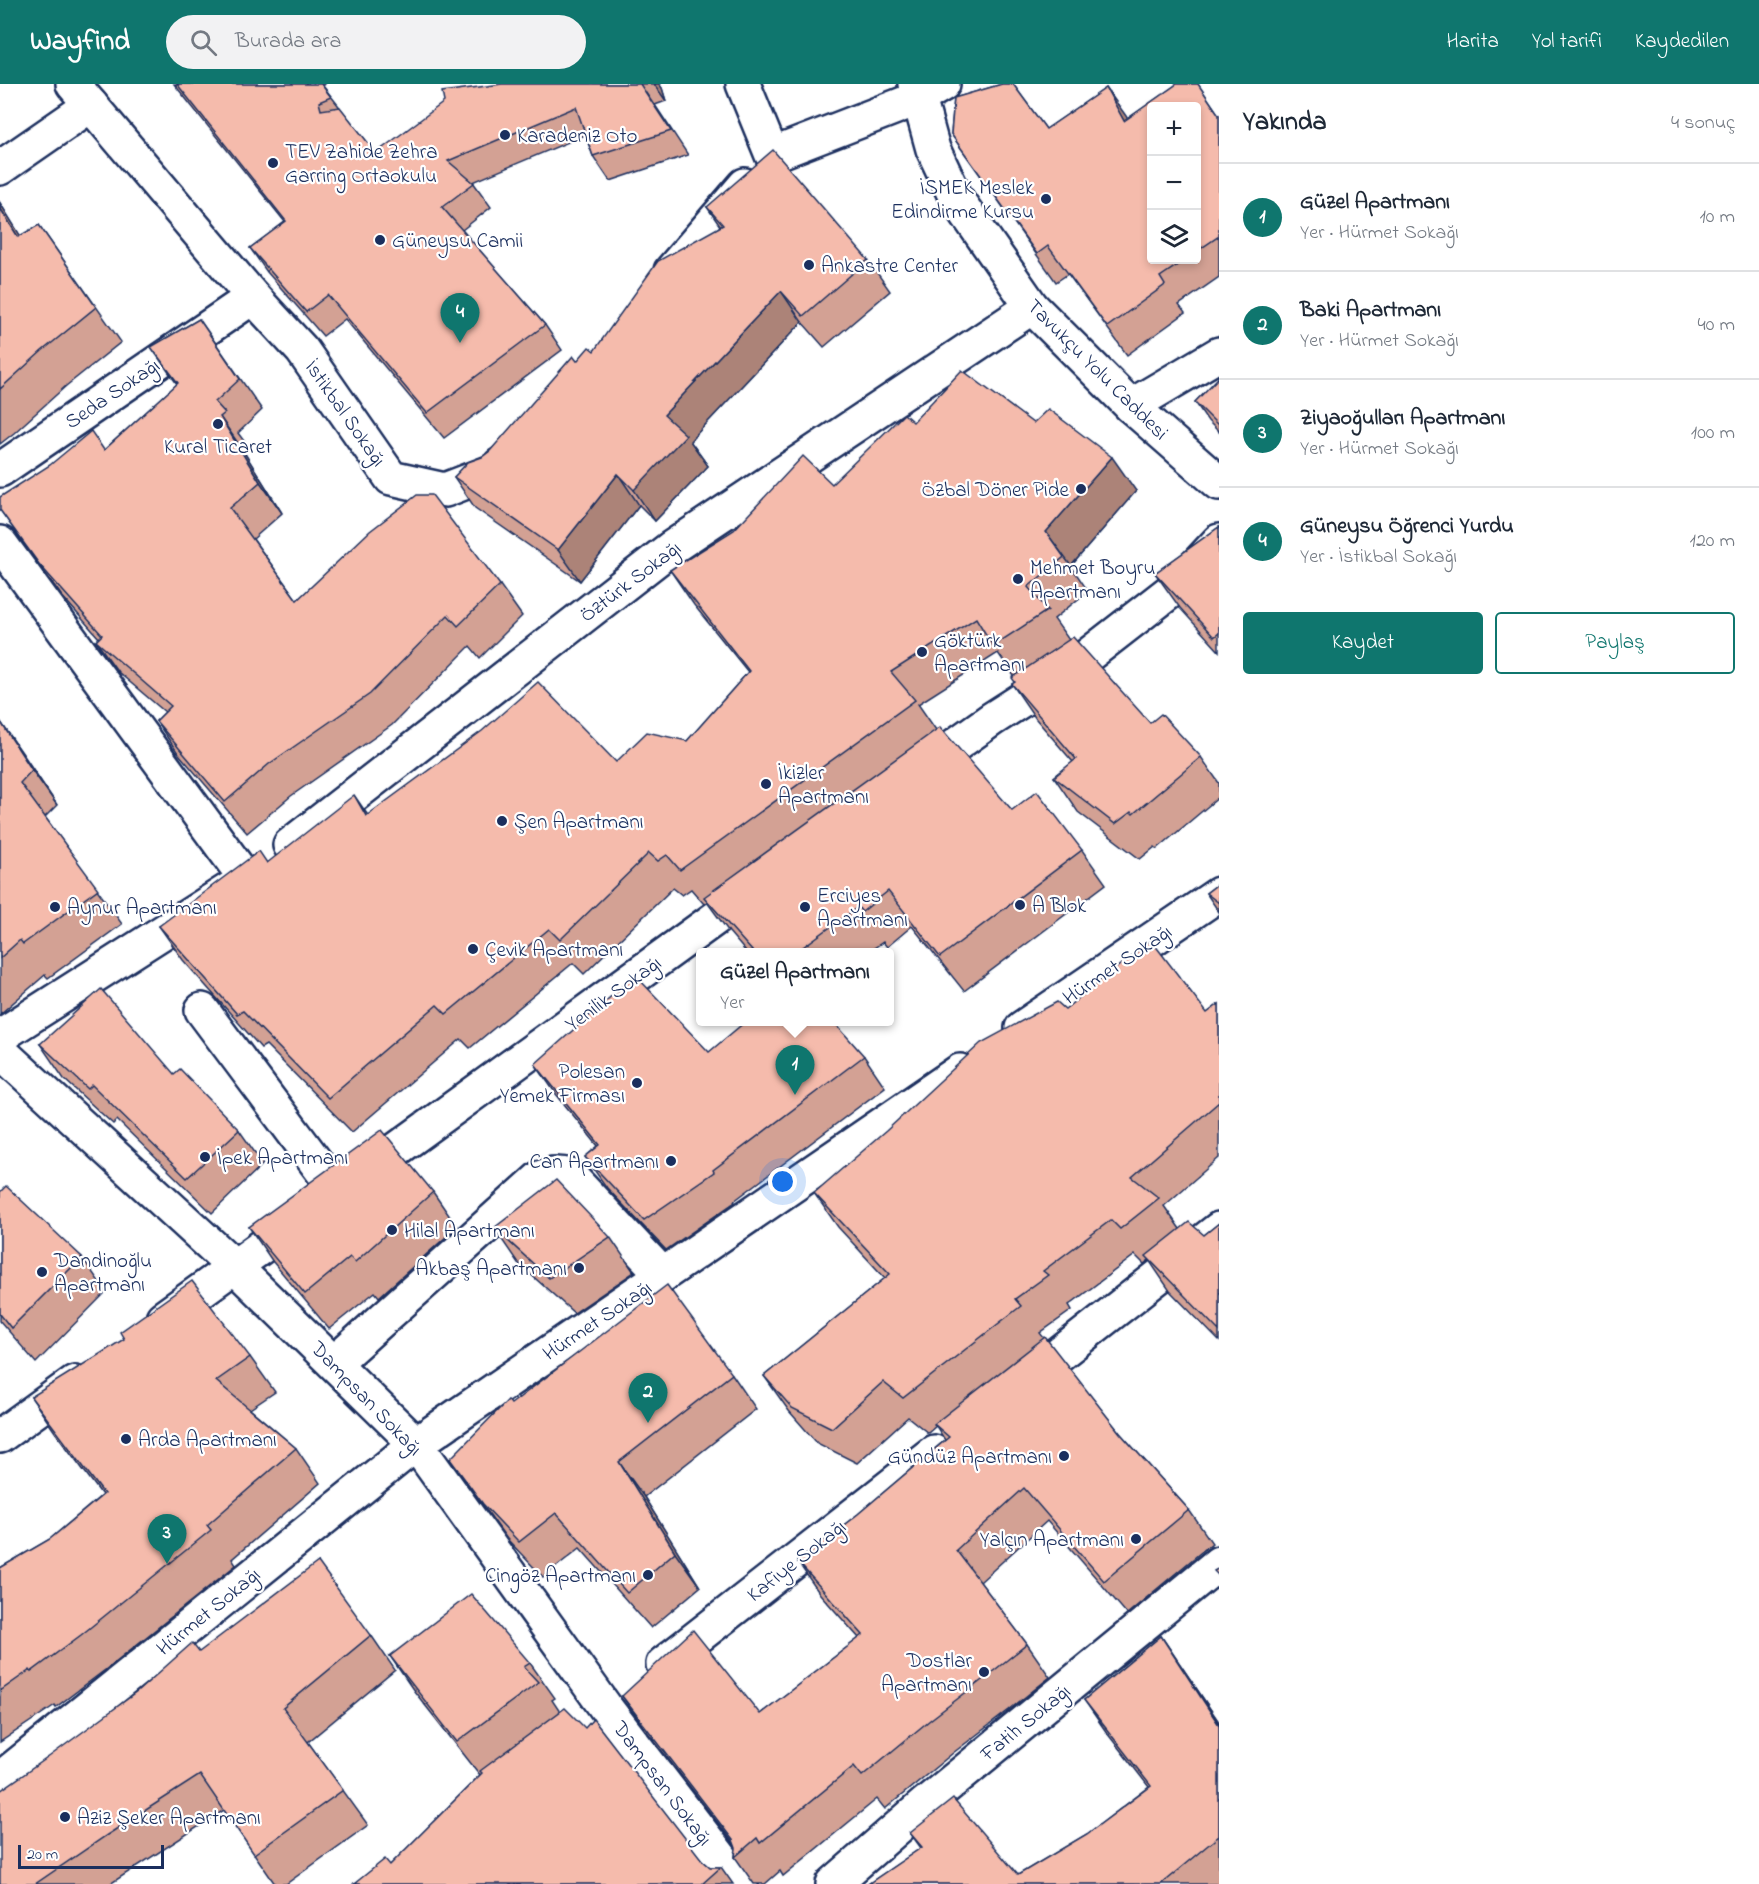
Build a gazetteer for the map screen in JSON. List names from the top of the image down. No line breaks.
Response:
{"streets":{"street":["Tavukçu Yolu Caddesi","Seda Sokağı","İstikbal Sokağı","Öztürk Sokağı","Hürmet Sokağı","Yenilik Sokağı","Dampsan Sokağı","Kafiye Sokağı","Fatih Sokağı"]},"crossings":[["Tavukçu Yolu Caddesi","Öztürk Sokağı"],["Seda Sokağı","İstikbal Sokağı"],["Hürmet Sokağı","Dampsan Sokağı"],["Yenilik Sokağı","Dampsan Sokağı"],["Dampsan Sokağı","Kafiye Sokağı"]],"places":["Karadeniz Oto","TEV Zahide Zehra Garring Ortaokulu","İSMEK Meslek Edindirme Kursu","Güneysu Camii","Ankastre Center","Kural Ticaret","Özbal Döner Pide","Mehmet Boyru Apartmanı","Göktürk Apartmanı","İkizler Apartmanı","Şen Apartmanı","A Blok","Aynur Apartmanı","Erciyes Apartmanı","Çevik Apartmanı","Polesan Yemek Firması","İpek Apartmanı","Can Apartmanı","Hilal Apartmanı","Akbaş Apartmanı","Dandinoğlu Apartmanı","Arda Apartmanı","Gündüz Apartmanı","Yalçın Apartmanı","Cingöz Apartmanı","Dostlar Apartmanı","Aziz Şeker Apartmanı"],"scale_bar":"20 m","page":{"header":"Wayfind","search":"Burada ara","nav":["Harita","Yol tarifi","Kaydedilen"],"heading":["Yakında","4 sonuç"],"map_buttons":["+","−"],"list":[{"mark":"1","name":"Güzel Apartmanı","note":"Yer · Hürmet Sokağı","value":"10 m"},{"mark":"2","name":"Baki Apartmanı","note":"Yer · Hürmet Sokağı","value":"40 m"},{"mark":"3","name":"Ziyaoğulları Apartmanı","note":"Yer · Hürmet Sokağı","value":"100 m"},{"mark":"4","name":"Güneysu Öğrenci Yurdu","note":"Yer · İstikbal Sokağı","value":"120 m"}],"pins":["4","1","2","3"],"buttons":["Kaydet","Paylaş"],"popup":["Güzel Apartmanı","Yer"],"scale":"20 m"}}
